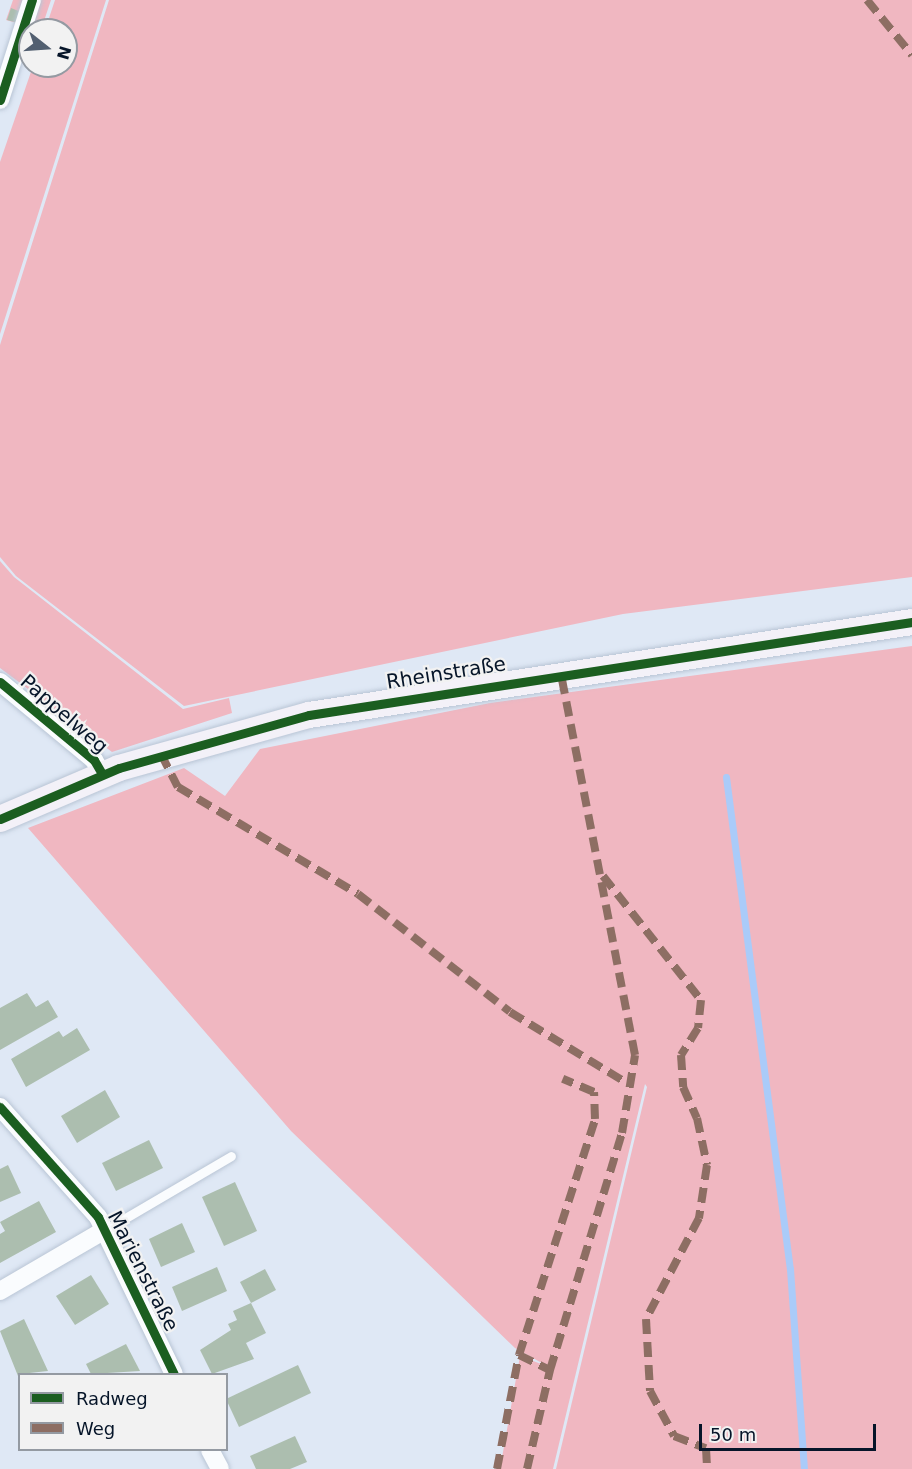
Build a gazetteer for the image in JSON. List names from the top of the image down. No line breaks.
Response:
{"streets":{"main road":["Rheinstraße"],"street":["Pappelweg","Marienstraße"]},"crossings":[["Rheinstraße","Pappelweg"]],"legend":["Radweg","Weg"],"scale_bar":"50 m","north":"right"}
